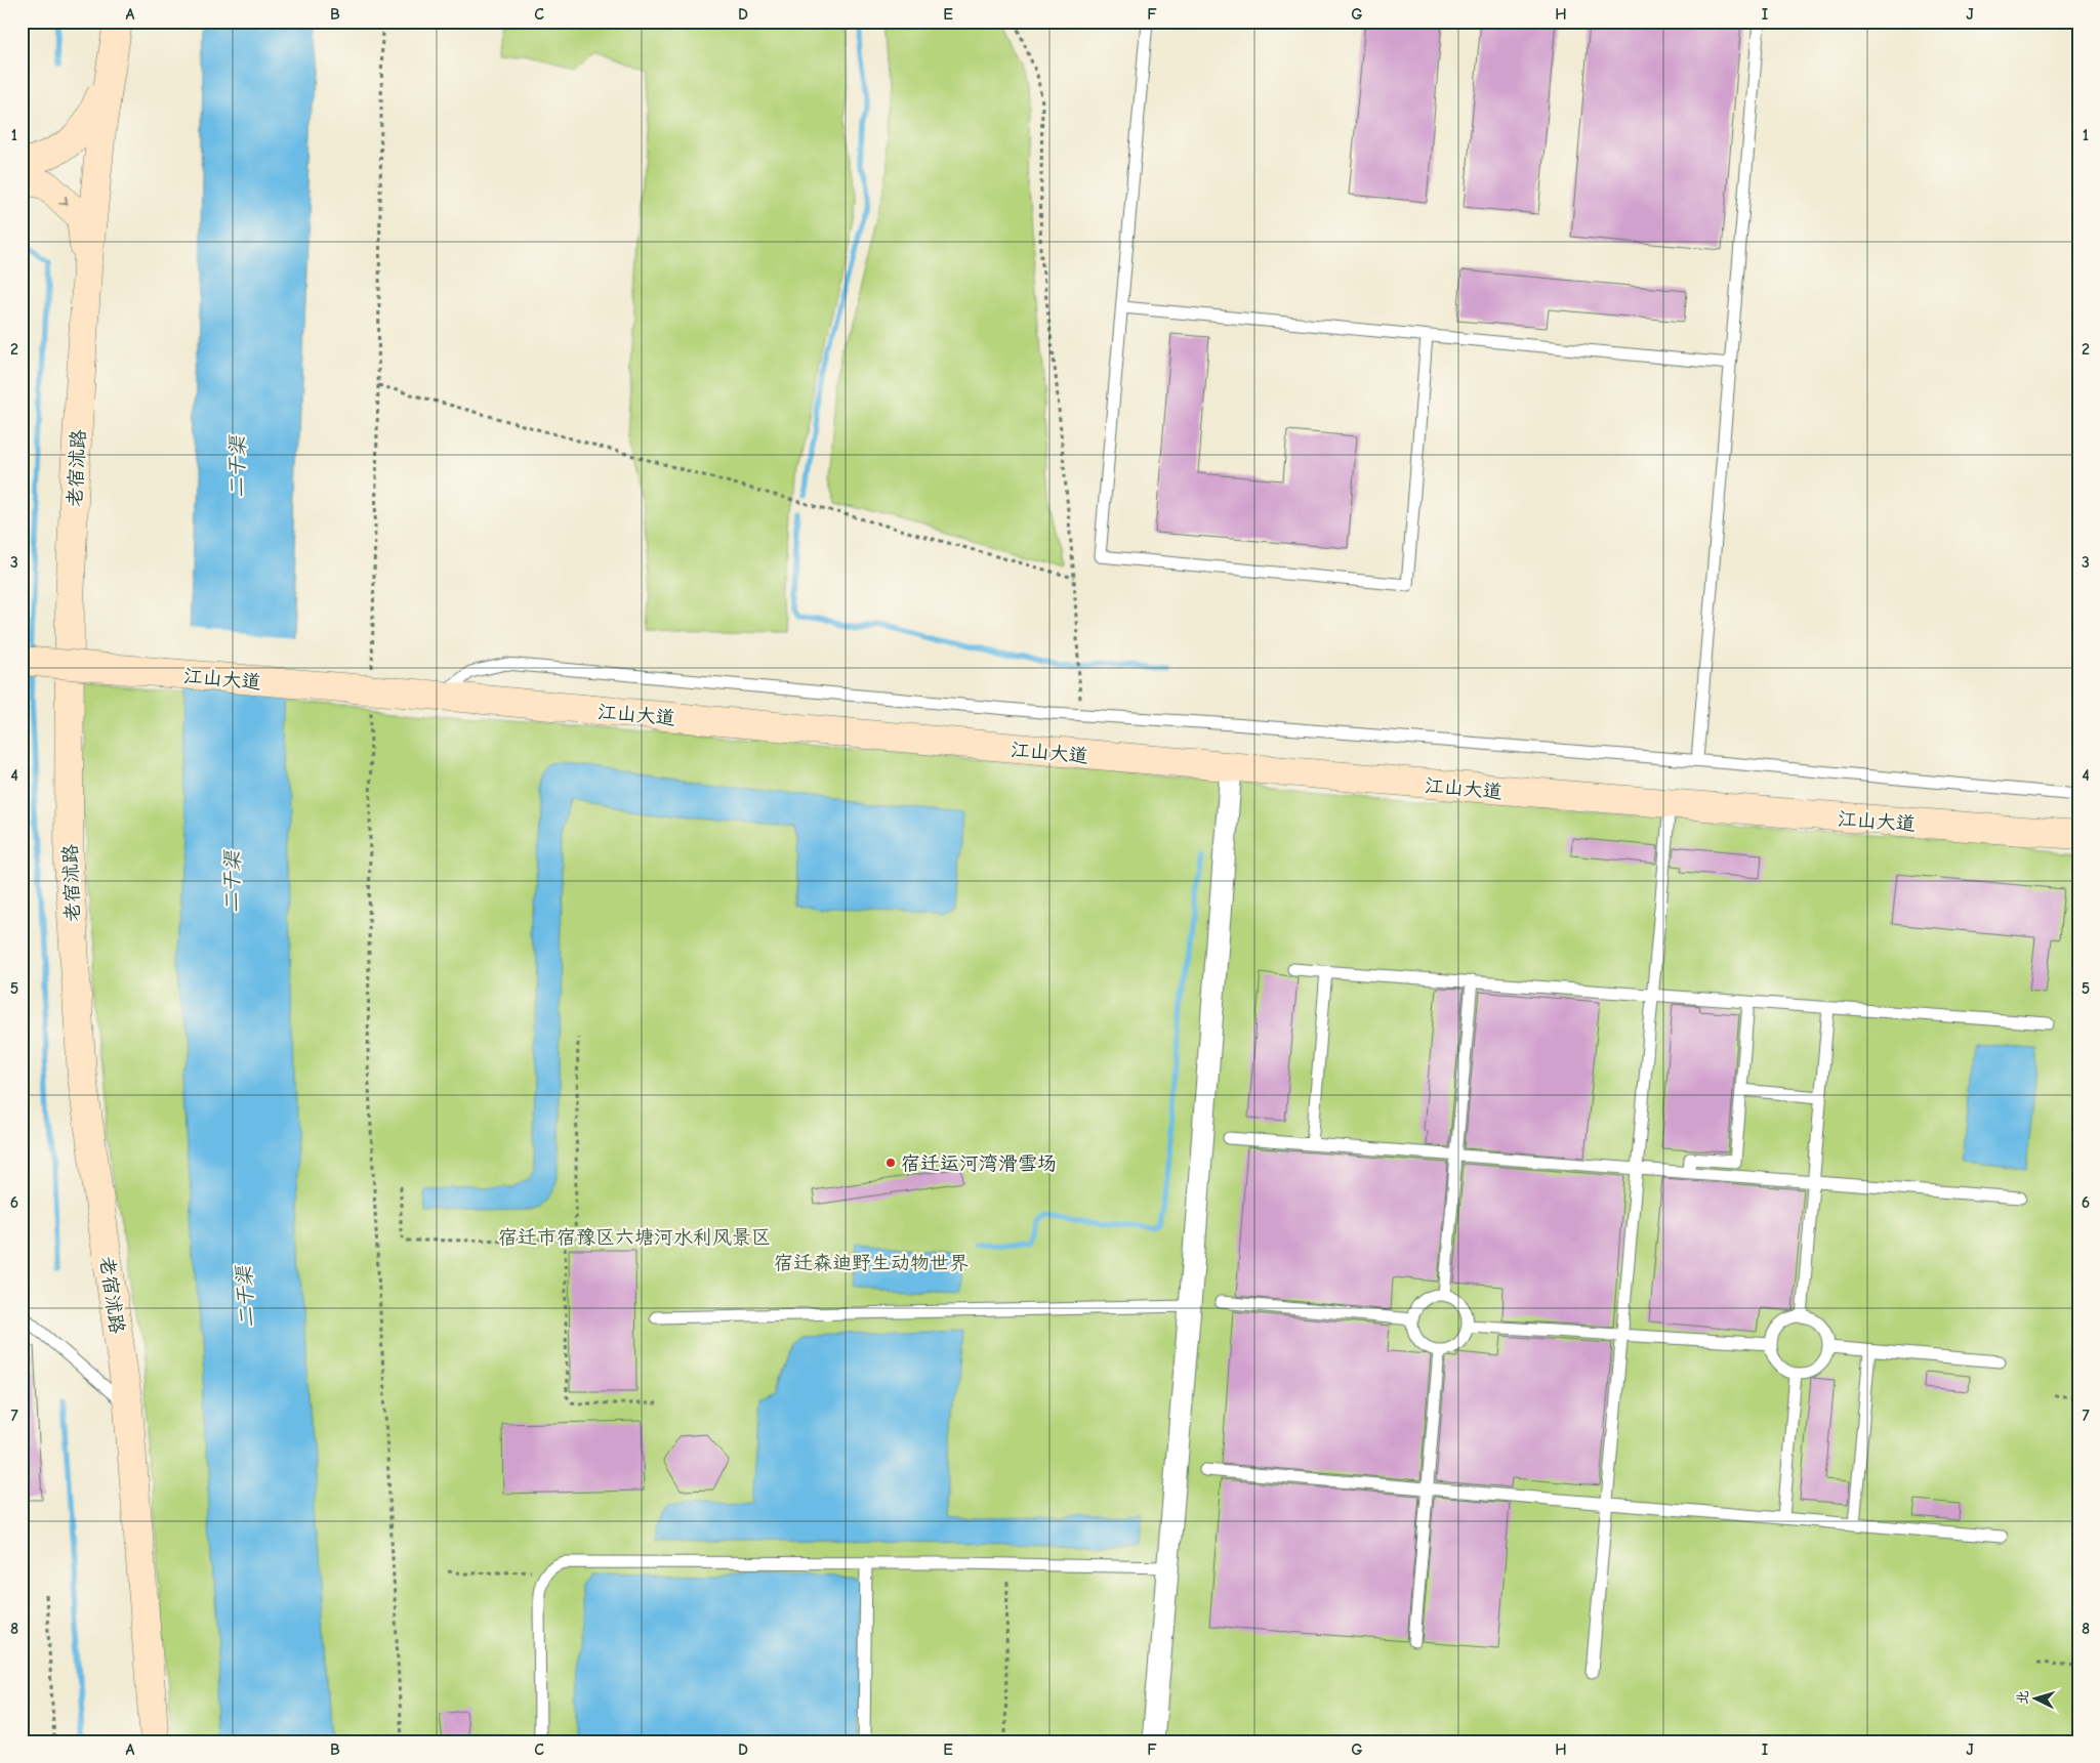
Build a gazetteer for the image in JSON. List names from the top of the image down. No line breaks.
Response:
{"streets":{"main road":["老宿沭路","江山大道"]},"water":["二干渠"],"parks":["宿迁市宿豫区六塘河水利风景区","宿迁森迪野生动物世界"],"places":["宿迁运河湾滑雪场"],"north":"left","grid":{"columns":["A","B","C","D","E","F","G","H","I","J"],"rows":["1","2","3","4","5","6","7","8"]}}
